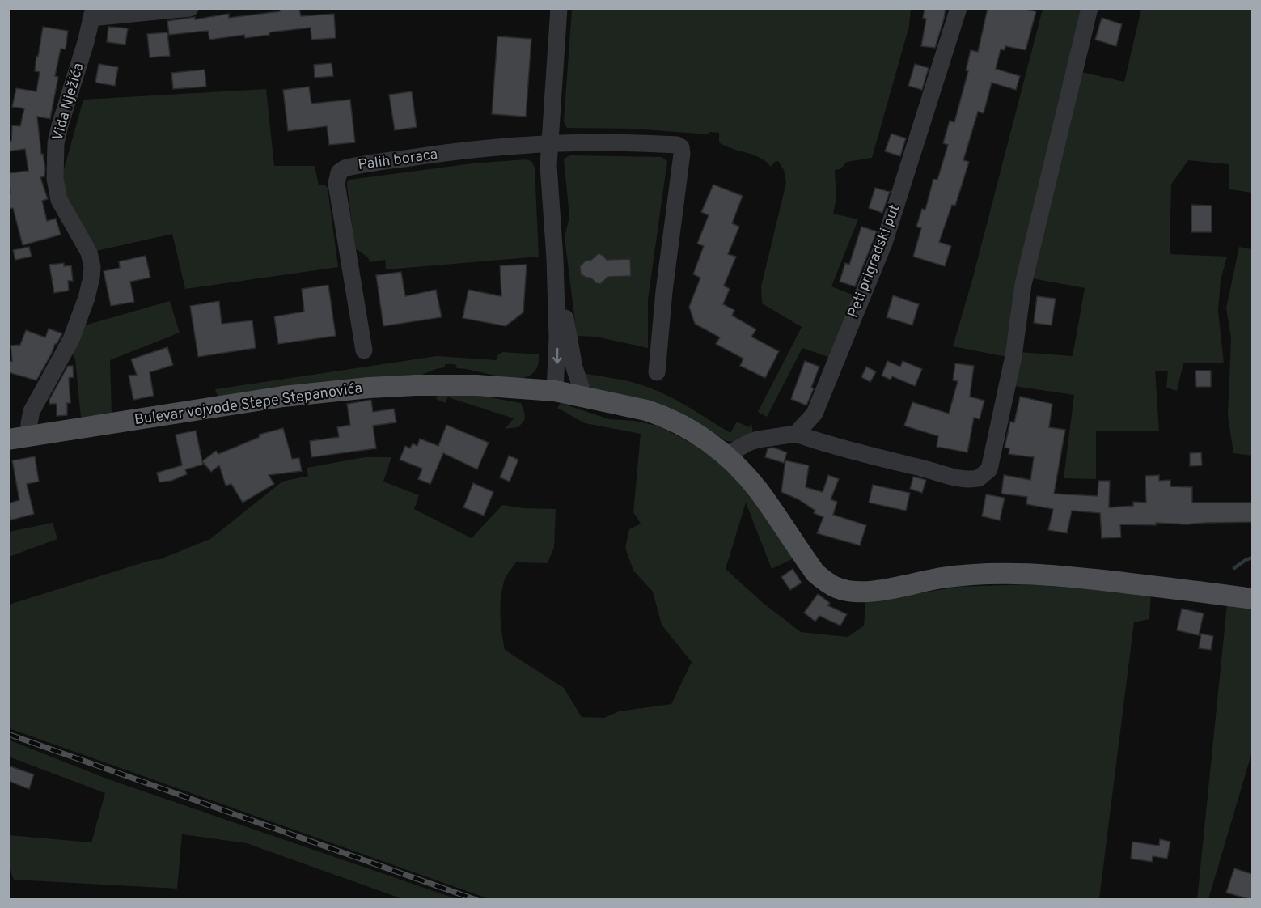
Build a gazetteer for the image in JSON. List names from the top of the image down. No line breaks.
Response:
{"streets":{"main road":["Bulevar vojvode Stepe Stepanovića"],"street":["Vida Nježića","Palih boraca","Peti prigradski put"]},"crossings":[["Vida Nježića","Bulevar vojvode Stepe Stepanovića"]]}
